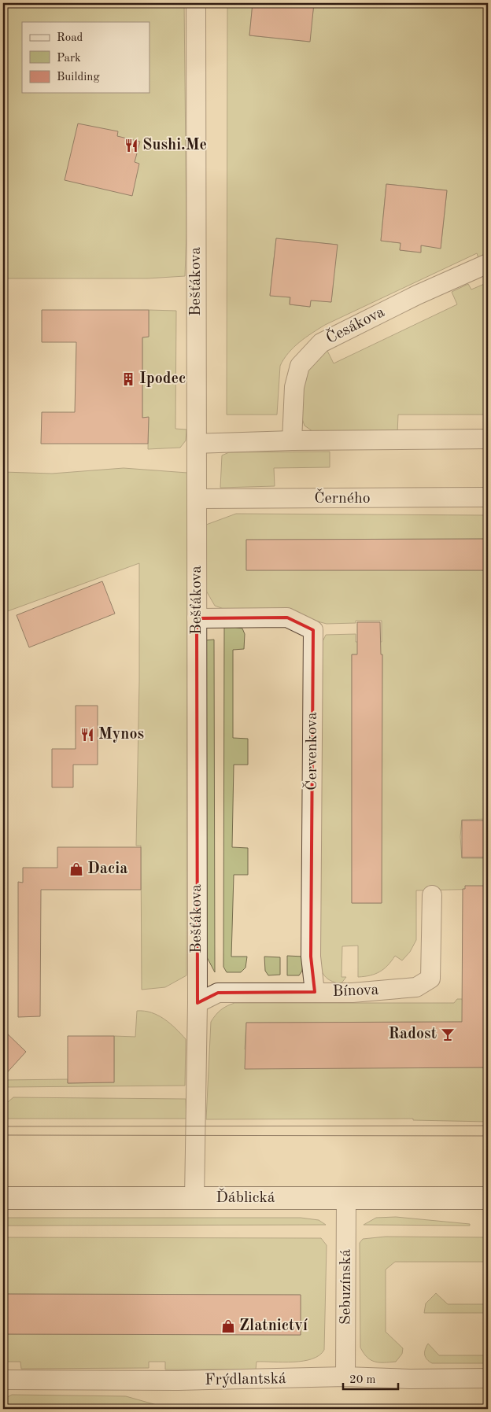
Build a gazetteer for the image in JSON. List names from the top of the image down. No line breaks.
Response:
{"streets":{"main road":["Ďáblická"],"street":["Bešťákova","Česákova","Černého","Červenkova","Bínova","Sebuzínská","Frýdlantská"]},"crossings":[["Bešťákova","Černého"],["Bešťákova","Červenkova"],["Bešťákova","Bínova"],["Bešťákova","Ďáblická"],["Červenkova","Bínova"],["Ďáblická","Sebuzínská"],["Sebuzínská","Frýdlantská"]],"places":{"restaurant":["Sushi.Me","Mynos"],"building":["Ipodec"],"shop":["Dacia","Zlatnictví"],"bar":["Radost"]},"legend":["Road","Park","Building"],"scale_bar":"20 m"}
